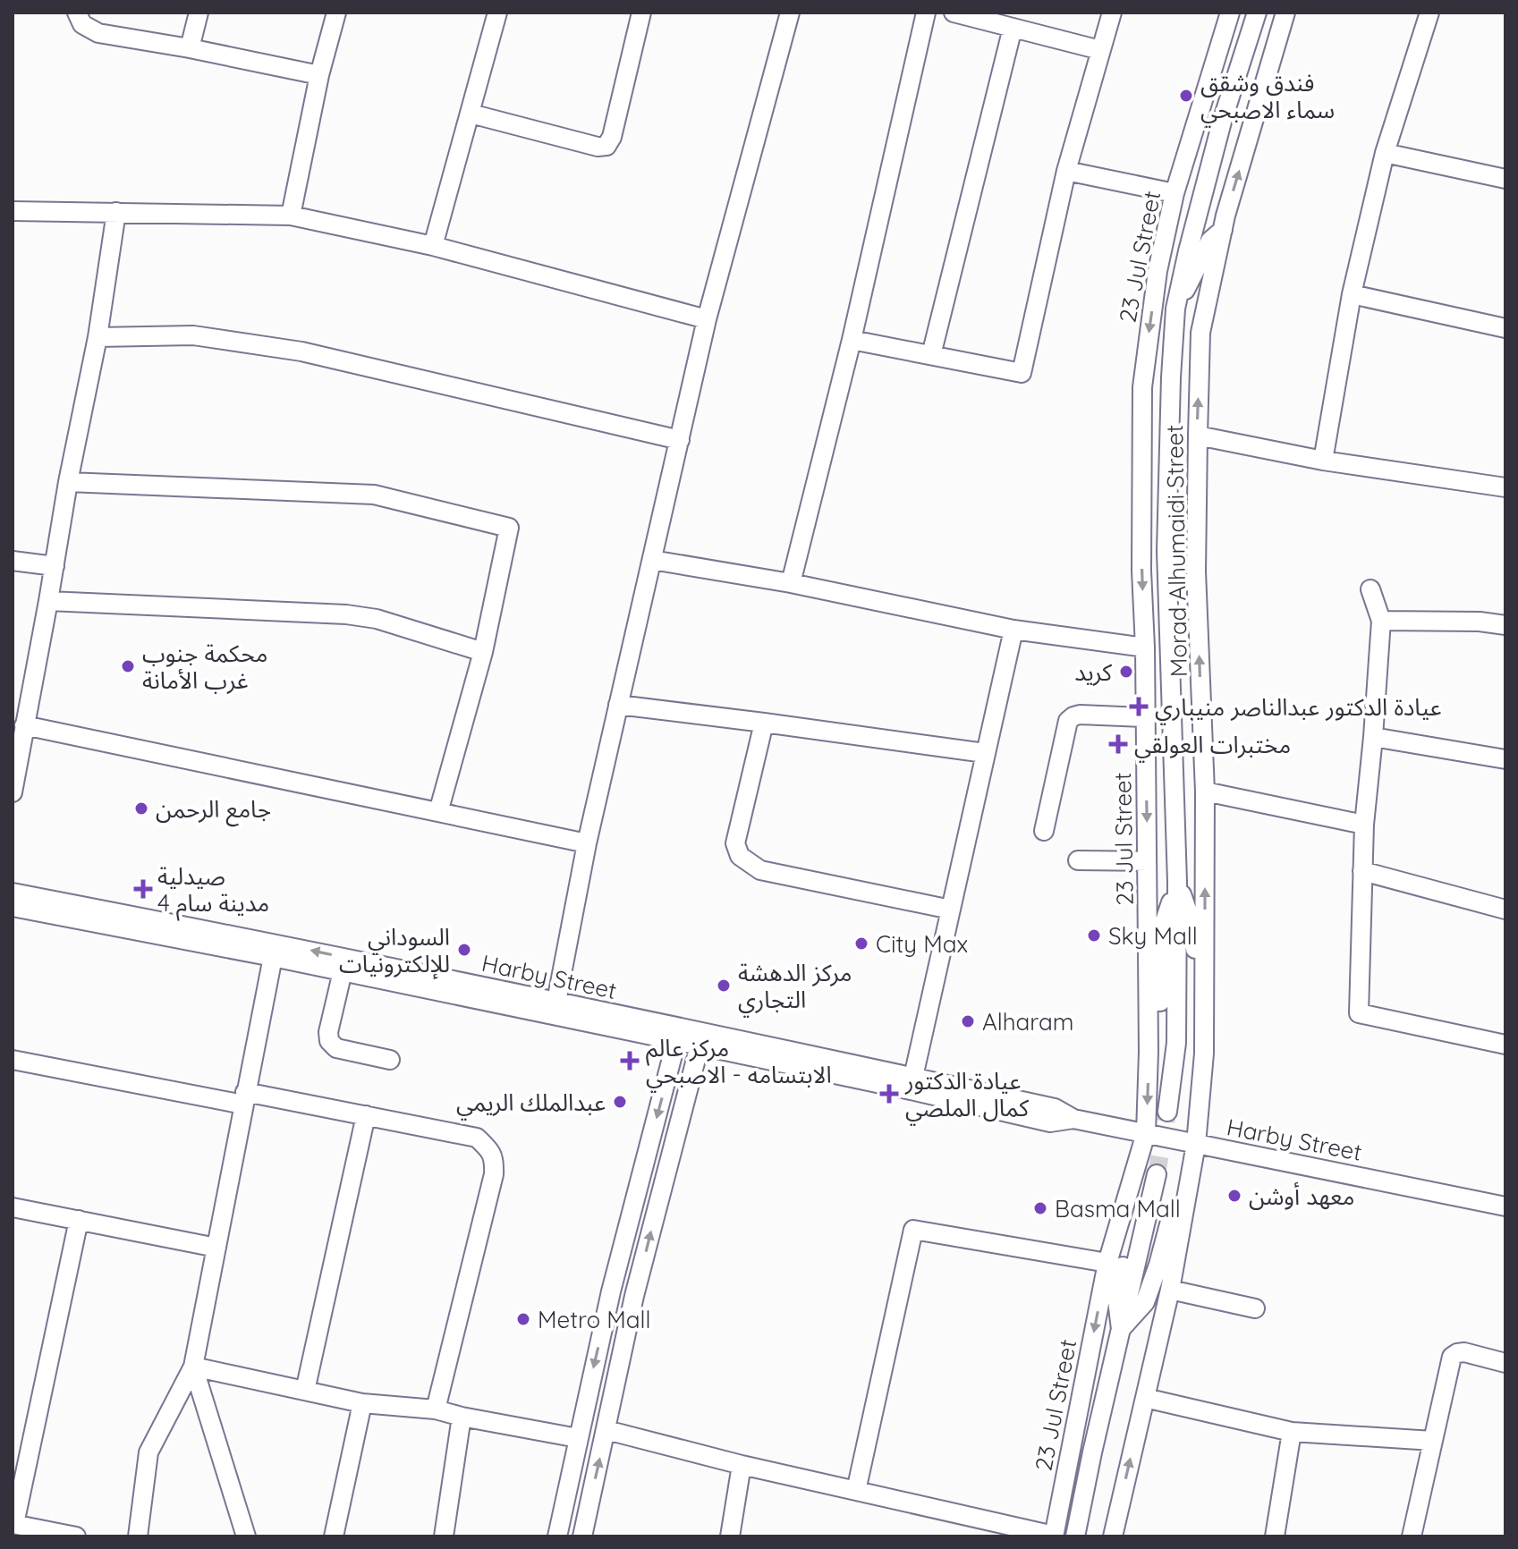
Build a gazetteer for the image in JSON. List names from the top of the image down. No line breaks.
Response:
{"streets":{"street":["23 Jul Street","Morad Alhumaidi Street","Harby Street"]},"crossings":[["23 Jul Street","Harby Street"],["Morad Alhumaidi Street","Harby Street"]],"places":{"other":["فندق وشقق سماء الاصبحي","محكمة جنوب غرب الأمانة","كريد","جامع الرحمن","Sky Mall","City Max","السوداني للإلكترونيات","مركز الدهشة التجاري","Alharam","عبدالملك الريمي","معهد أوشن","Basma Mall","Metro Mall"],"health":["عيادة الدكتور عبدالناصر منيباري","مختبرات العولقي","صيدلية مدينة سام 4","مركز عالم الابتسامه - الاصبحي","عيادة الدكتور كمال الملصي"]}}
